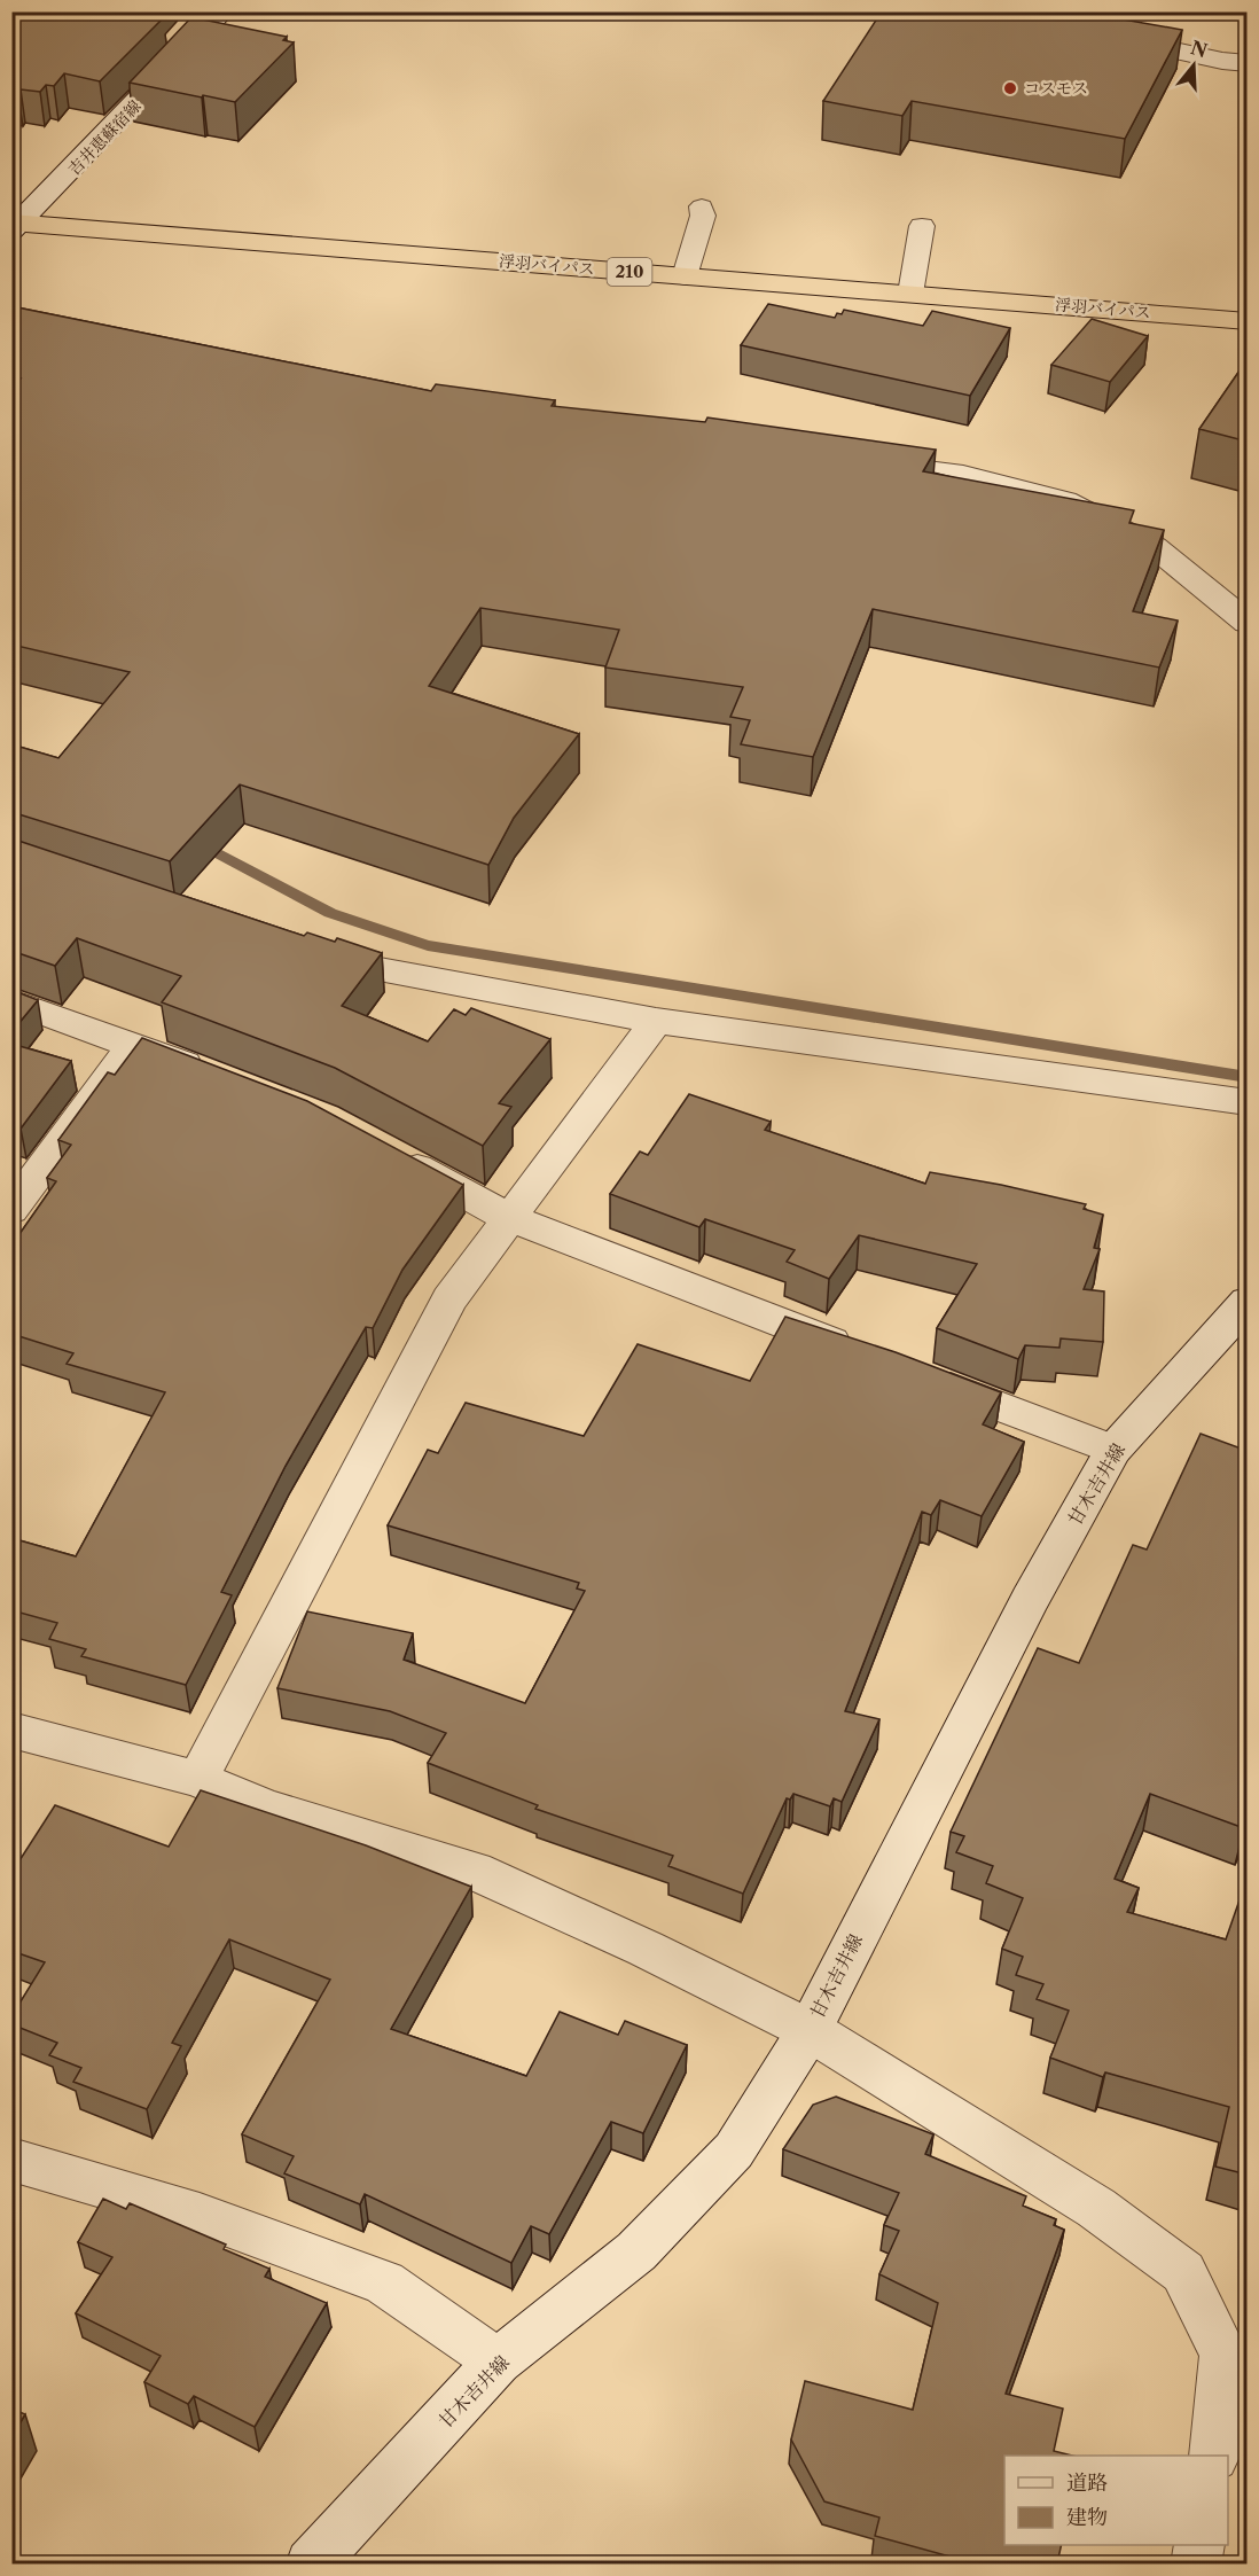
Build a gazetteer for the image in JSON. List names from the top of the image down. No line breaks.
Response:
{"streets":{"highway":["浮羽バイパス","210"],"street":["吉井恵蘇宿線","甘木吉井線"]},"crossings":[["吉井恵蘇宿線","浮羽バイパス"]],"places":["コスモス"],"legend":["道路","建物"],"north":"top"}
